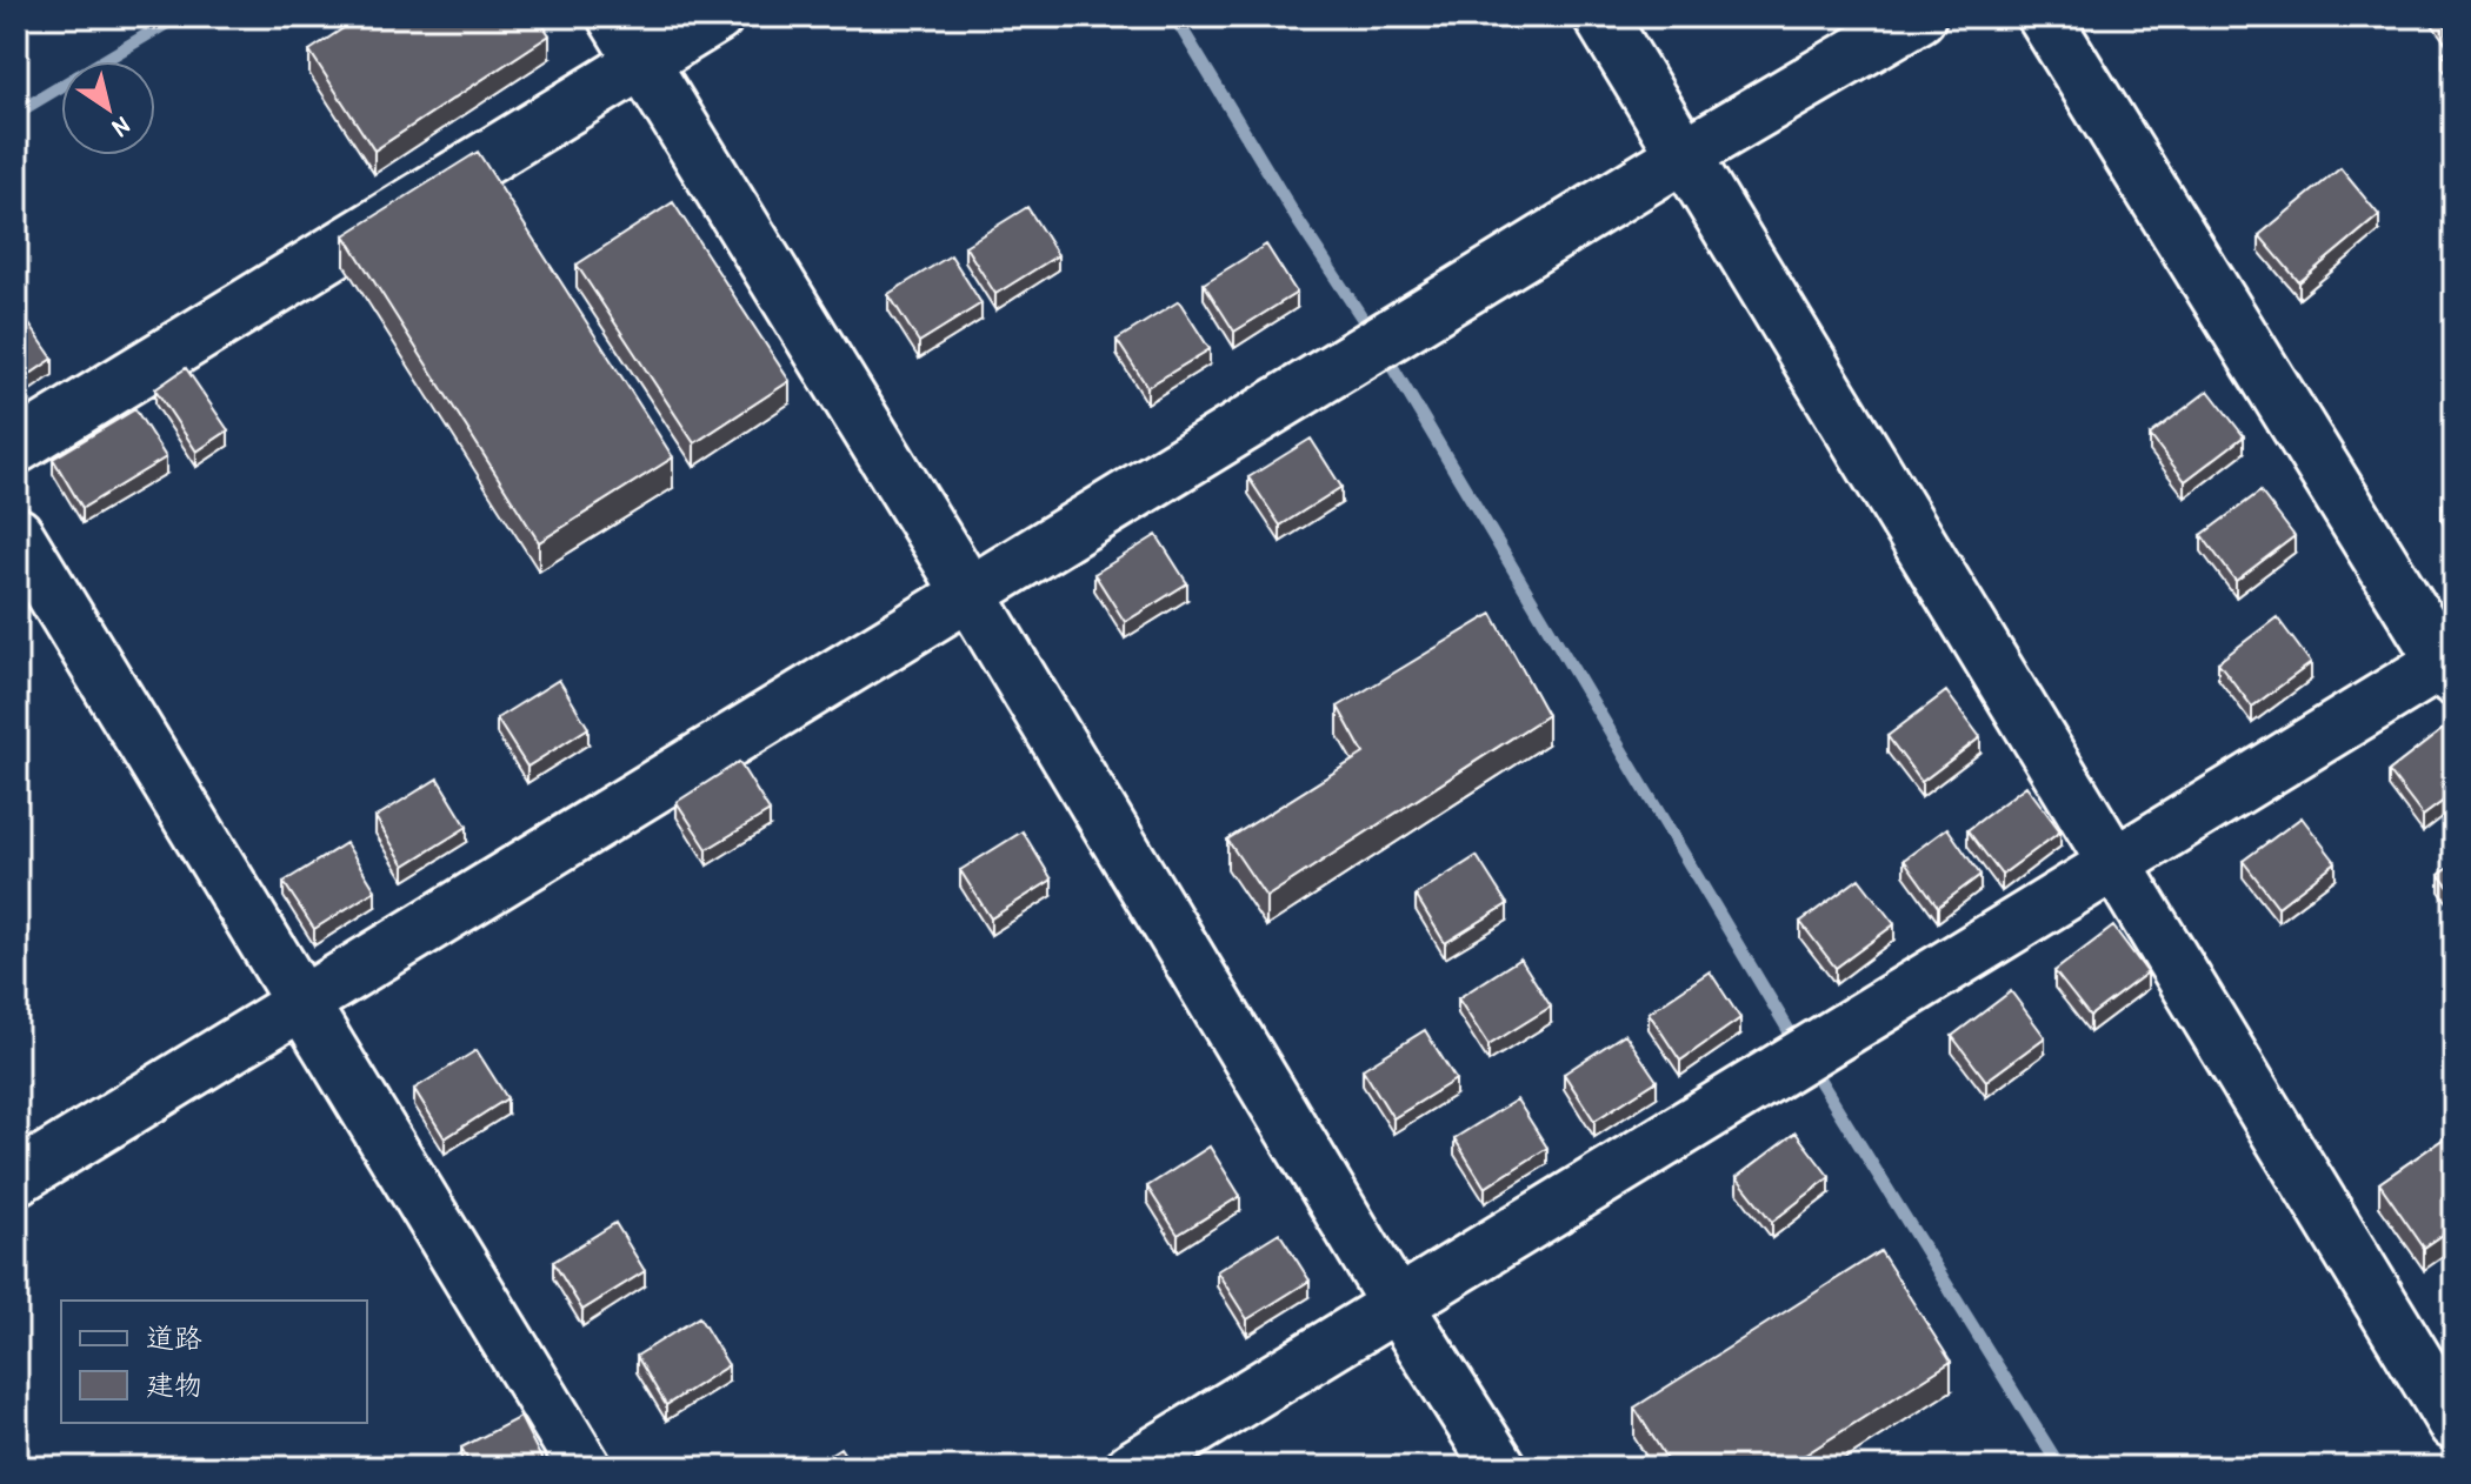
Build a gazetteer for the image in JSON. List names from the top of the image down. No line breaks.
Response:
{"legend":["道路","建物"],"north":"bottom right"}
